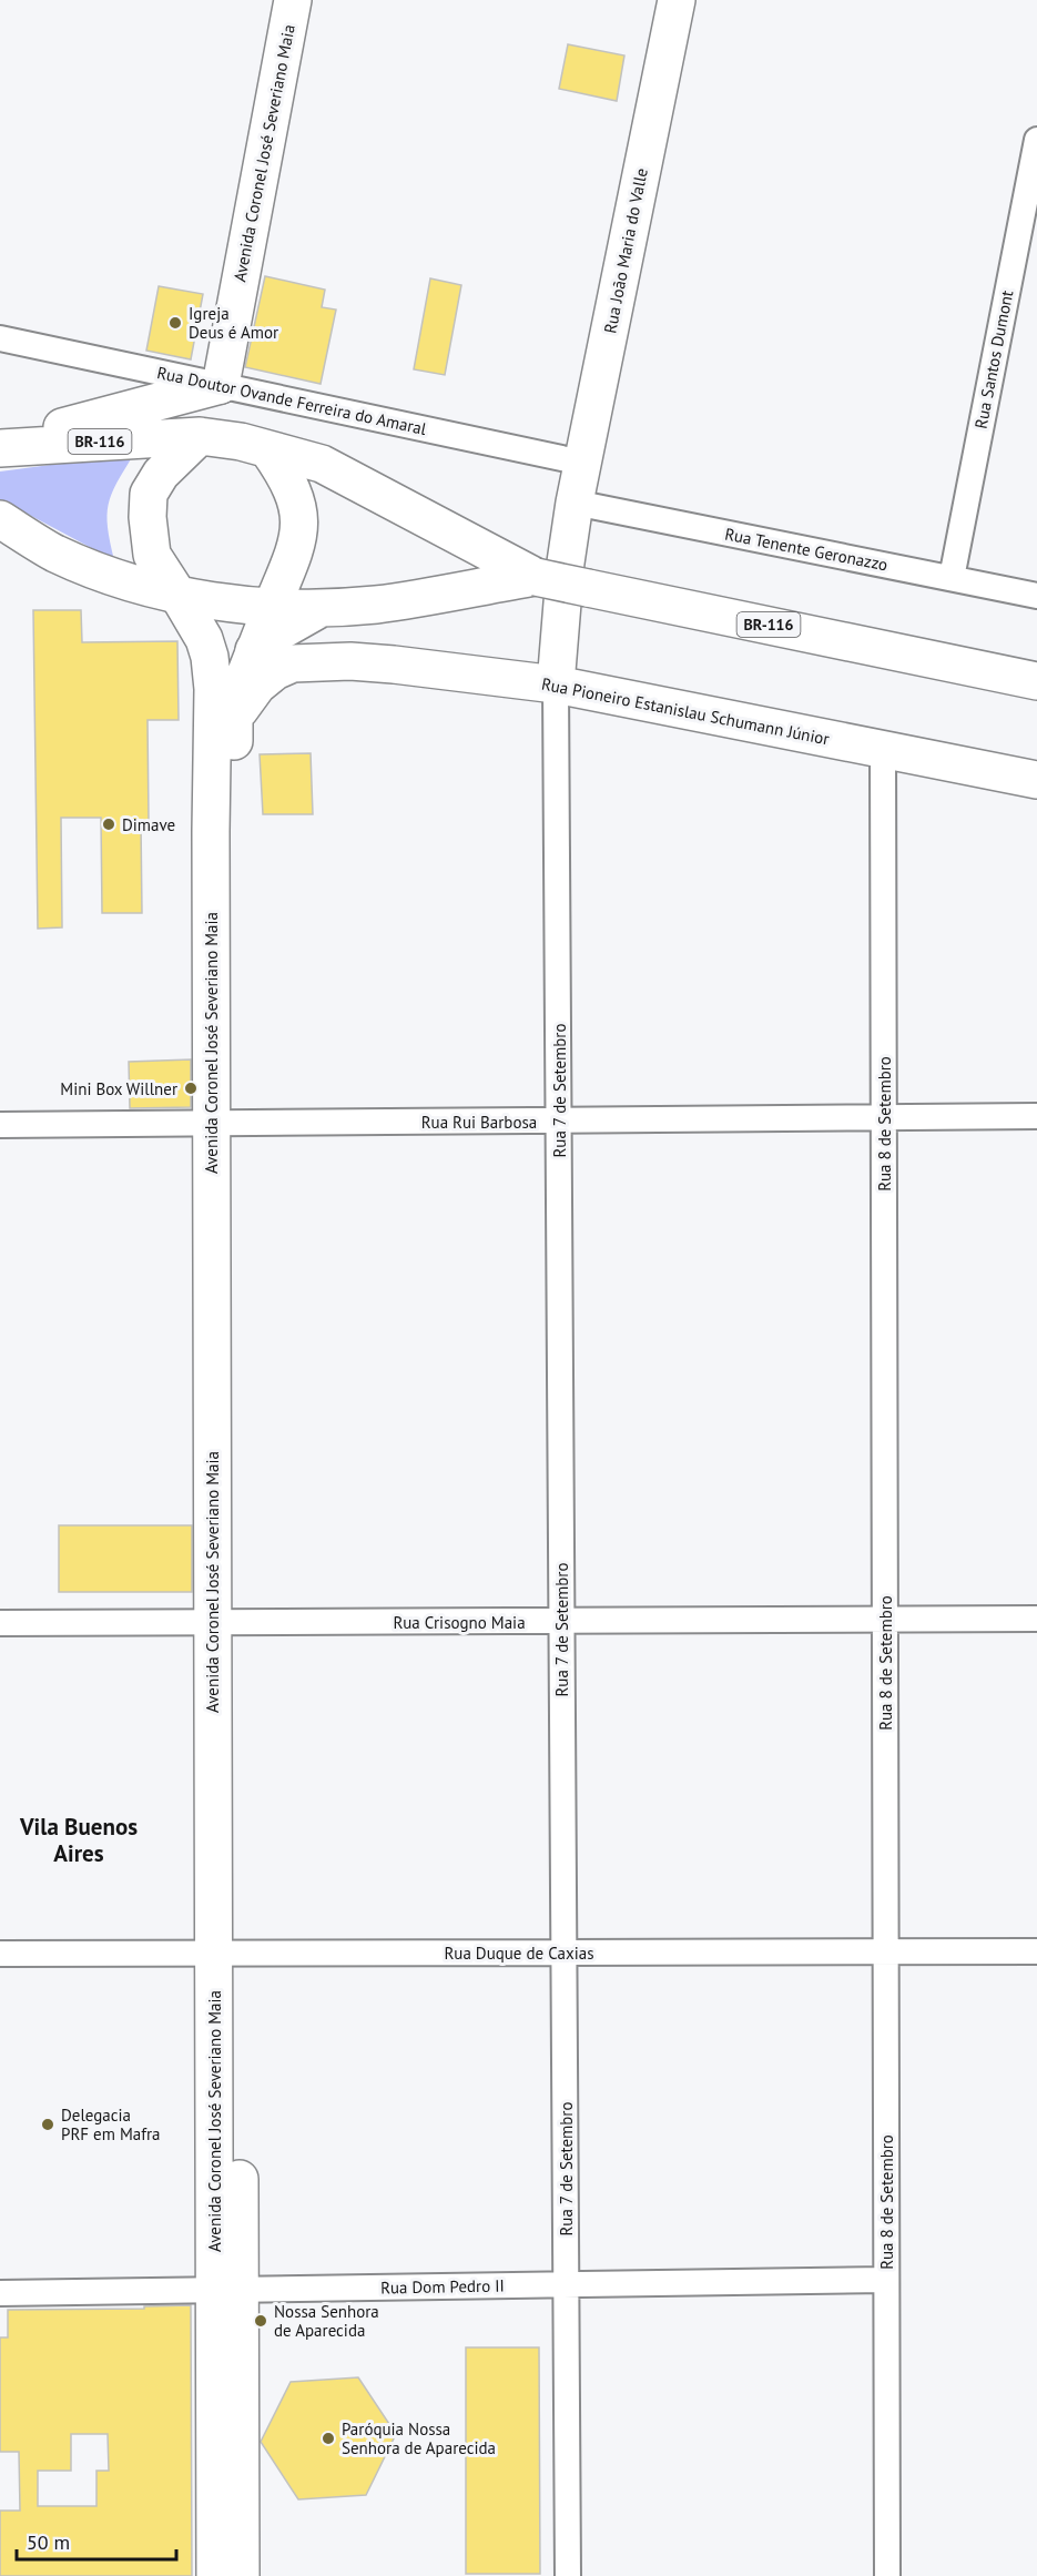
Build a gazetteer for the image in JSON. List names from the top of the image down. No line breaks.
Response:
{"streets":{"main road":["Avenida Coronel José Severiano Maia","Rua João Maria do Valle","BR-116","Rua Pioneiro Estanislau Schumann Júnior"],"street":["Rua Santos Dumont","Rua Doutor Ovande Ferreira do Amaral","Rua Tenente Geronazzo","Rua 7 de Setembro","Rua Rui Barbosa","Rua 8 de Setembro","Rua Crisogno Maia","Rua Duque de Caxias","Rua Dom Pedro II"]},"crossings":[["Avenida Coronel José Severiano Maia","Rua Doutor Ovande Ferreira do Amaral"],["Avenida Coronel José Severiano Maia","BR-116"],["Avenida Coronel José Severiano Maia","Rua Pioneiro Estanislau Schumann Júnior"],["Avenida Coronel José Severiano Maia","Rua Rui Barbosa"],["Avenida Coronel José Severiano Maia","Rua Crisogno Maia"],["Avenida Coronel José Severiano Maia","Rua Duque de Caxias"],["Avenida Coronel José Severiano Maia","Rua Dom Pedro II"],["Rua João Maria do Valle","Rua Doutor Ovande Ferreira do Amaral"],["Rua João Maria do Valle","Rua Tenente Geronazzo"],["Rua João Maria do Valle","Rua Pioneiro Estanislau Schumann Júnior"],["Rua João Maria do Valle","Rua 7 de Setembro"],["Rua Santos Dumont","Rua Tenente Geronazzo"],["Rua Pioneiro Estanislau Schumann Júnior","Rua 7 de Setembro"],["Rua Pioneiro Estanislau Schumann Júnior","Rua 8 de Setembro"],["Rua 7 de Setembro","Rua Rui Barbosa"],["Rua 7 de Setembro","Rua Crisogno Maia"],["Rua 7 de Setembro","Rua Duque de Caxias"],["Rua 7 de Setembro","Rua Dom Pedro II"],["Rua Rui Barbosa","Rua 8 de Setembro"],["Rua 8 de Setembro","Rua Crisogno Maia"],["Rua 8 de Setembro","Rua Duque de Caxias"],["Rua 8 de Setembro","Rua Dom Pedro II"]],"districts":["Vila Buenos Aires"],"places":["Igreja Deus é Amor","Dimave","Mini Box Willner","Delegacia PRF em Mafra","Nossa Senhora de Aparecida","Paróquia Nossa Senhora de Aparecida"],"scale_bar":"50 m"}
